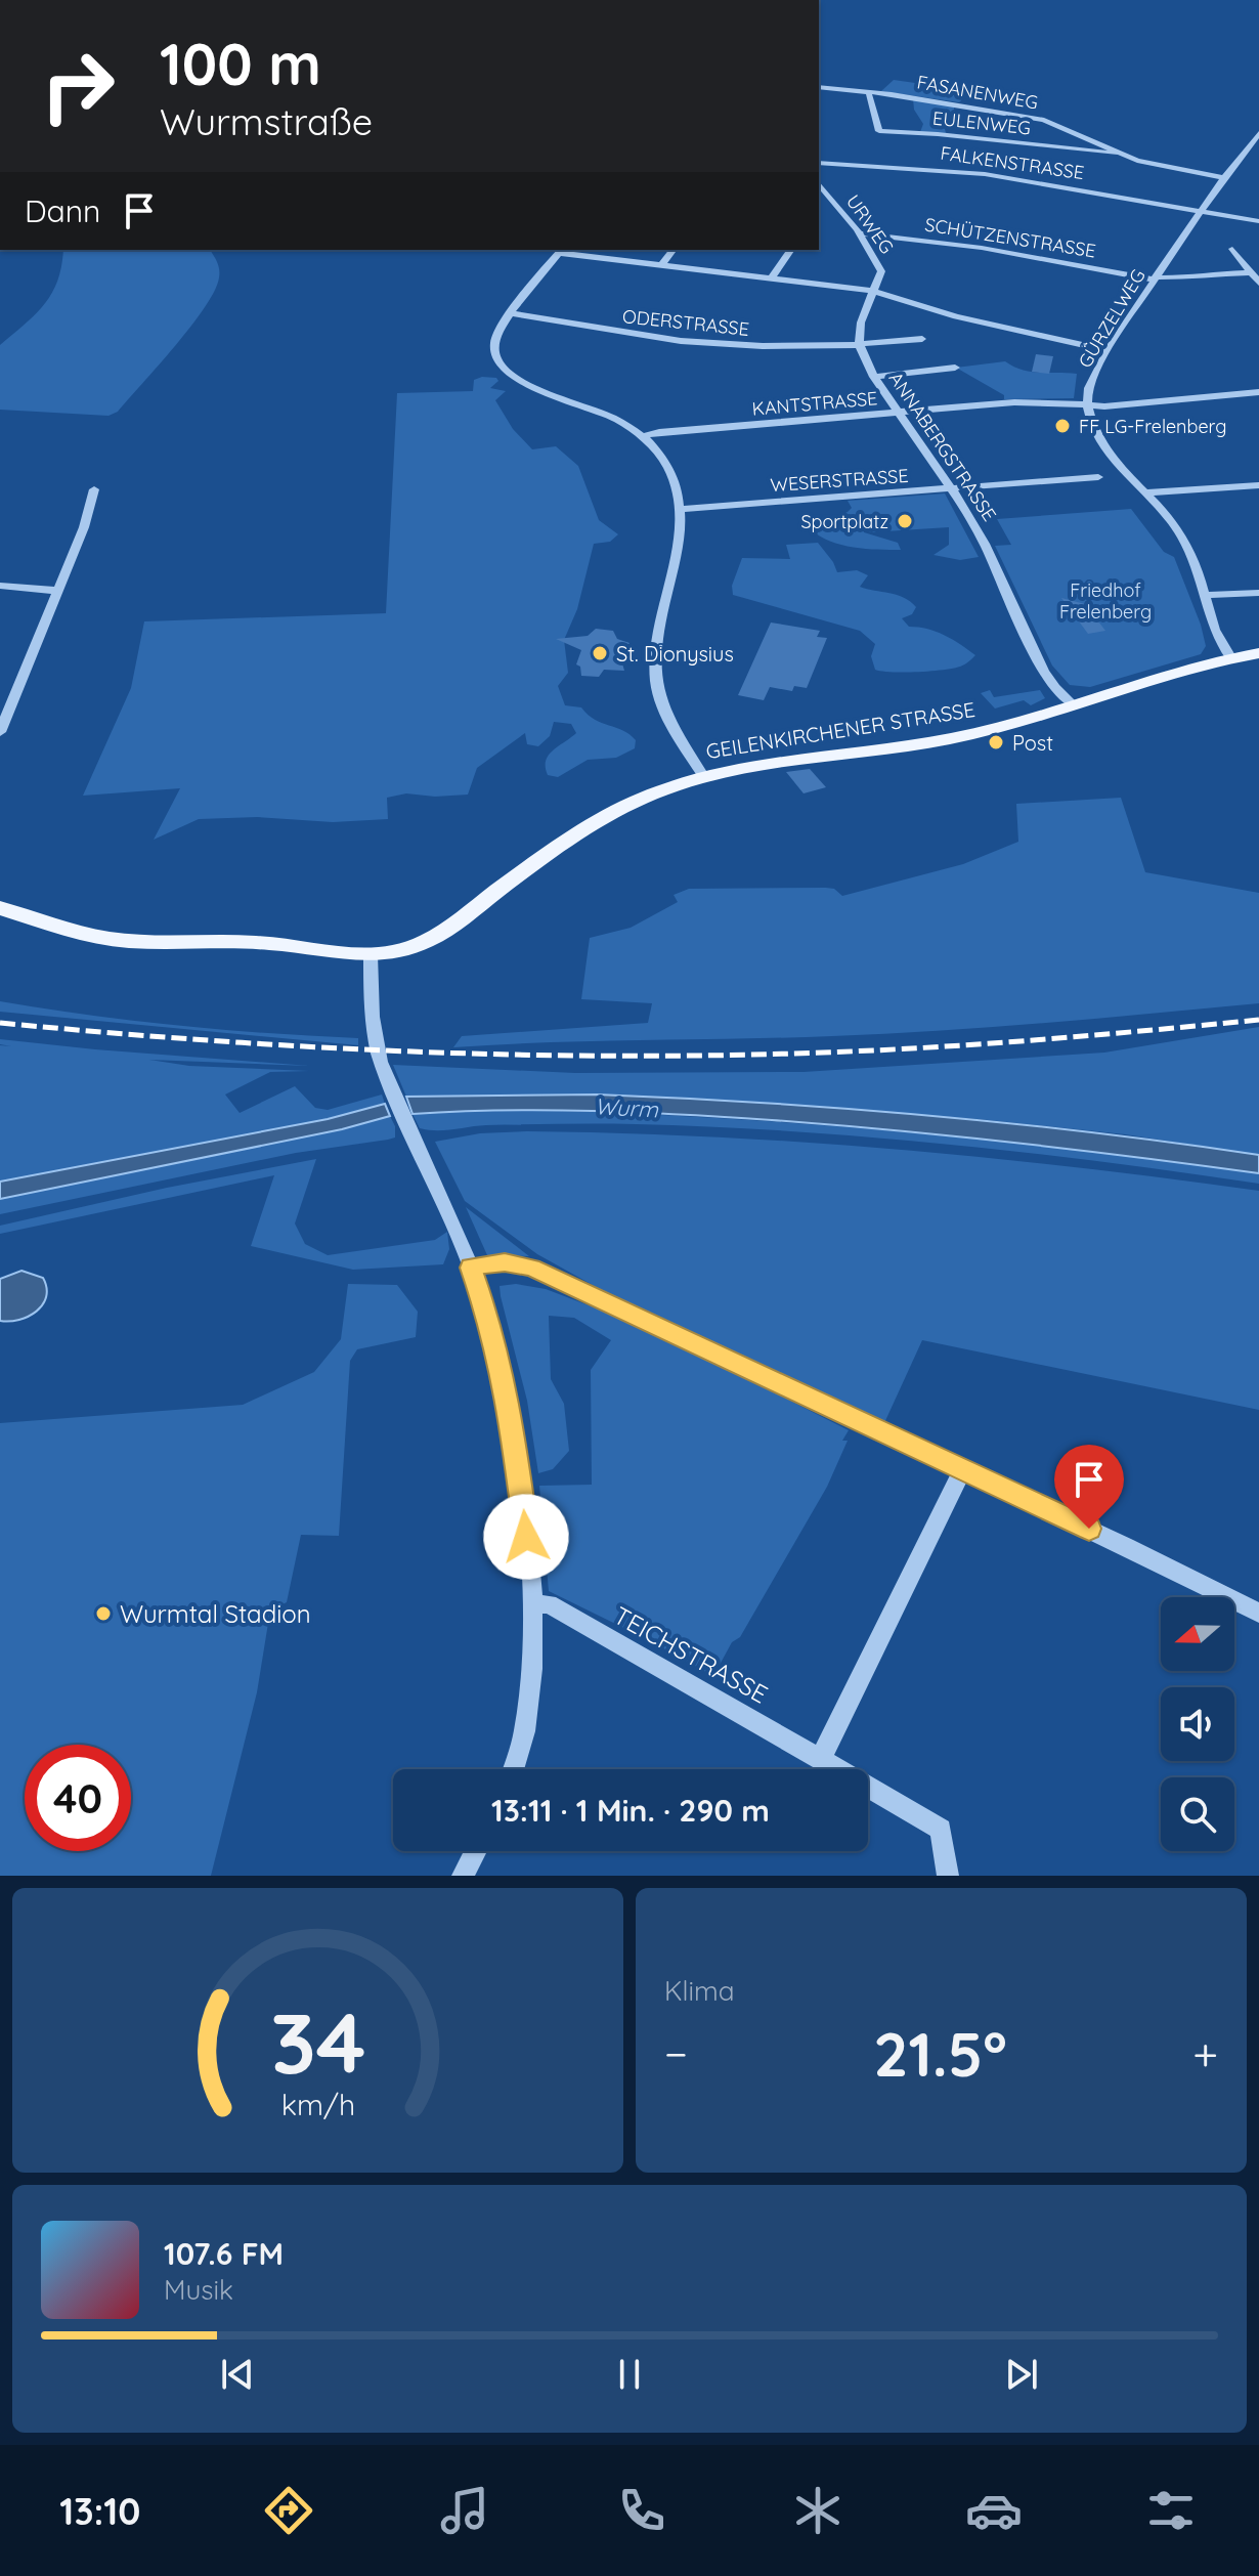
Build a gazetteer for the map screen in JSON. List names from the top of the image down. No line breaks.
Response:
{"streets":{"main road":["GEILENKIRCHENER STRASSE"],"street":["FASANENWEG","EULENWEG","FALKENSTRASSE","URWEG","SCHÜTZENSTRASSE","GÜRZELWEG","ODERSTRASSE","KANTSTRASSE","ANNABERGSTRASSE","WESERSTRASSE","TEICHSTRASSE"]},"crossings":[["FASANENWEG","EULENWEG"],["FASANENWEG","GÜRZELWEG"],["FALKENSTRASSE","GÜRZELWEG"],["URWEG","SCHÜTZENSTRASSE"],["SCHÜTZENSTRASSE","GÜRZELWEG"],["GÜRZELWEG","KANTSTRASSE"],["ODERSTRASSE","ANNABERGSTRASSE"],["KANTSTRASSE","ANNABERGSTRASSE"],["ANNABERGSTRASSE","WESERSTRASSE"],["ANNABERGSTRASSE","GEILENKIRCHENER STRASSE"]],"water":["Wurm"],"parks":["Friedhof Frelenberg"],"places":["FF LG-Frelenberg","Sportplatz","St. Dionysius","Post","Wurmtal Stadion"],"north":"left","page":{"turn":["100 m","Wurmstraße"],"then":"Dann","limit":"40","trip":"13:11 · 1 Min. · 290 m","tile":"Klima","heat":["−","21.5°","+"],"song":["107.6 FM","Musik"],"tabs":"13:10","gauge":["34","km/h"]}}
